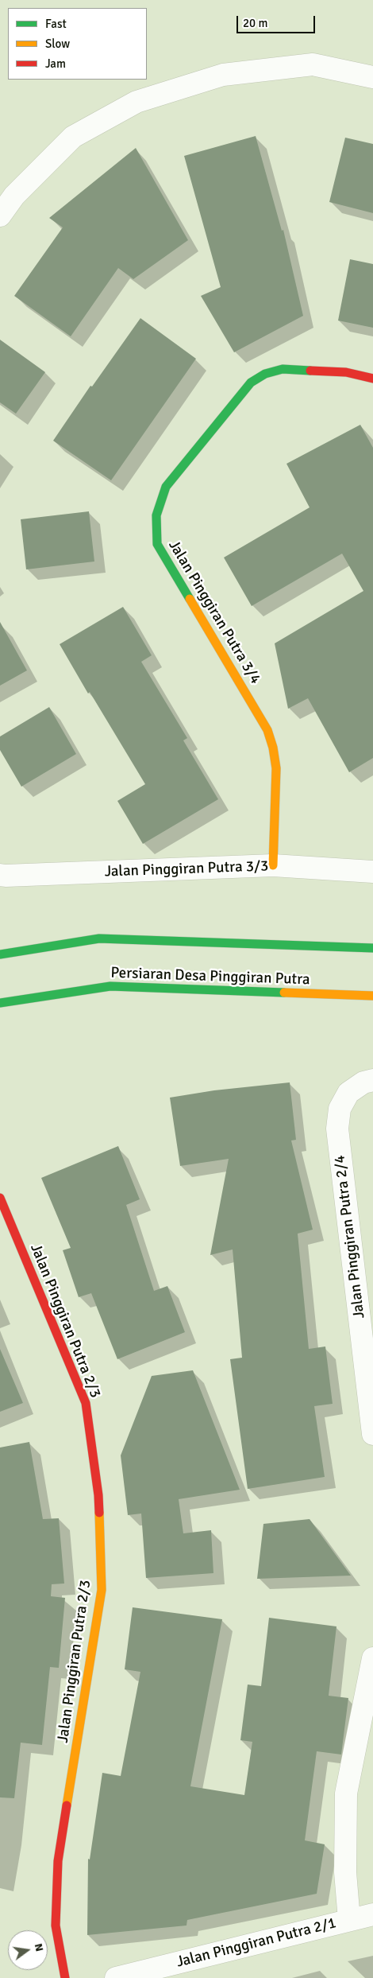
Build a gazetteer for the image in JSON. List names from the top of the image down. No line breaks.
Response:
{"streets":{"street":["Jalan Pinggiran Putra 3/4","Jalan Pinggiran Putra 3/3","Persiaran Desa Pinggiran Putra","Jalan Pinggiran Putra 2/4","Jalan Pinggiran Putra 2/3","Jalan Pinggiran Putra 2/1"]},"crossings":[["Jalan Pinggiran Putra 3/4","Jalan Pinggiran Putra 3/3"]],"legend":["Fast","Slow","Jam"],"scale_bar":"20 m","north":"right"}
